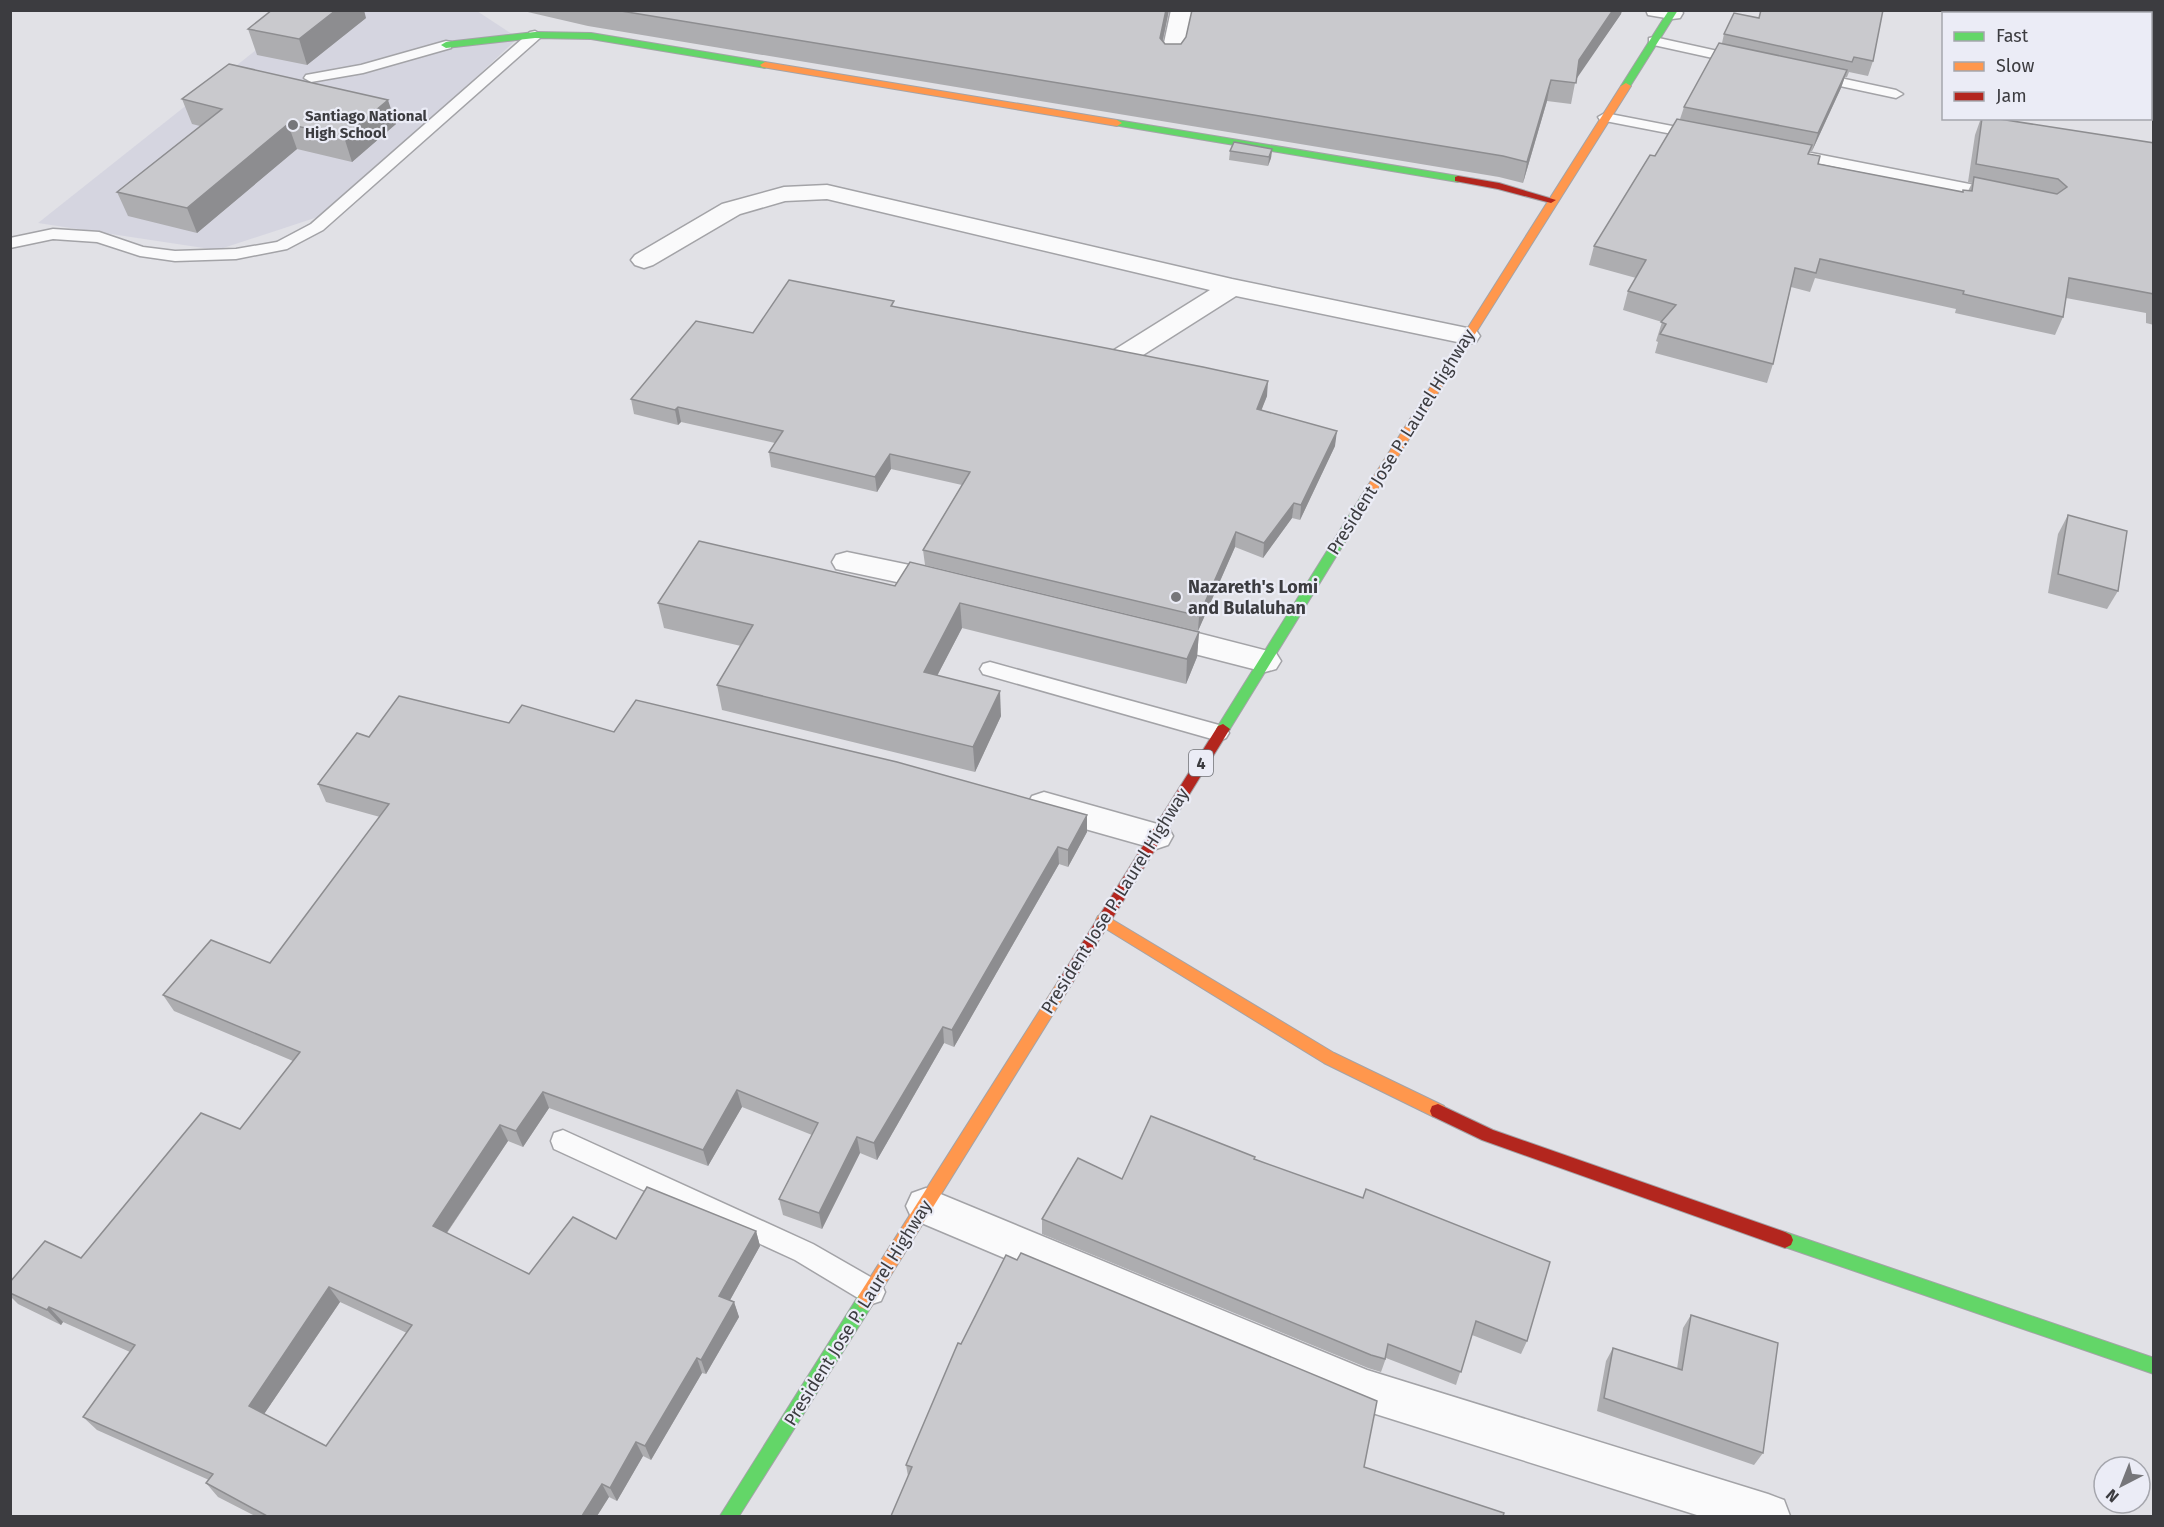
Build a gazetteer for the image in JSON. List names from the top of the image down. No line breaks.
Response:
{"streets":{"main road":["President Jose P. Laurel Highway","4"]},"places":["Santiago National High School","Nazareth's Lomi and Bulaluhan"],"legend":["Fast","Slow","Jam"],"north":"bottom left"}
